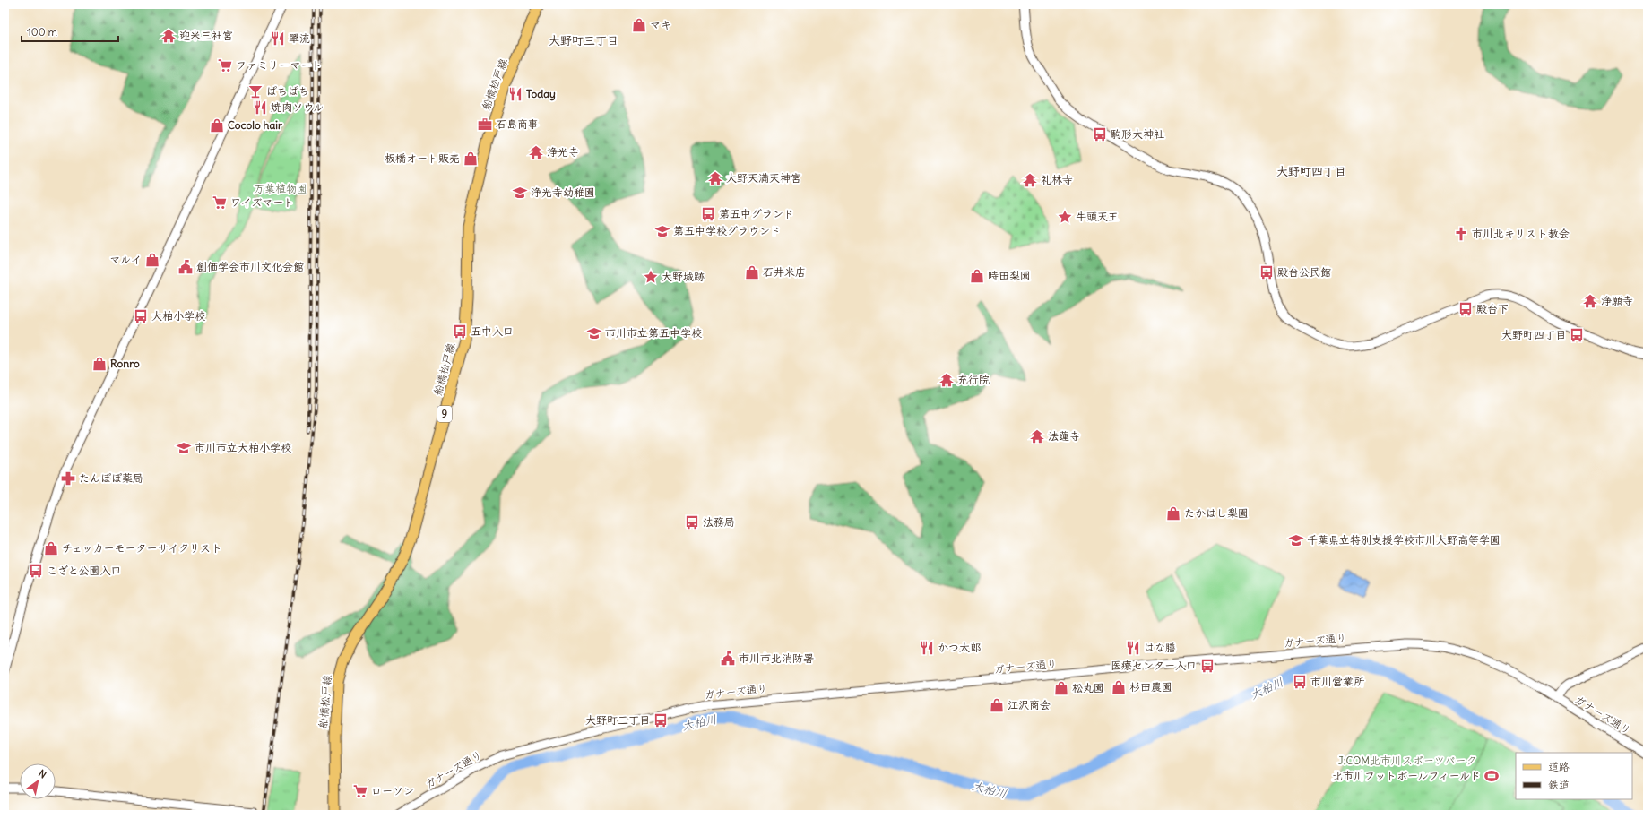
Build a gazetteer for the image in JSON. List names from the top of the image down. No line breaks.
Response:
{"streets":{"main road":["船橋松戸線","9"],"street":["ガナーズ通り"]},"districts":["大野町三丁目","大野町四丁目"],"water":["大柏川"],"parks":["万葉植物園","J:COM北市川スポーツパーク"],"places":{"shop":["マキ","Cocolo hair","板橋オート販売","マルイ","石井米店","時田梨園","Ronro","たかはし梨園","チェッカーモーターサイクリスト","杉田農園","松丸園","江沢商会"],"temple":["迎米三社宮","浄光寺","大野天満天神宮","礼林寺","浄願寺","充行院","法蓮寺"],"restaurant":["翠流","Today","焼肉ソウル","かつ太郎","はな膳"],"supermarket":["ファミリーマート","ワイズマート","ローソン"],"bar":["ぱちぱち"],"office":["石島商事"],"bus stop":["駒形大神社","第五中グランド","殿台公民館","殿台下","大柏小学校","五中入口","大野町四丁目","法務局","こざと公園入口","医療センター入口","市川営業所","大野町三丁目"],"school or university":["浄光寺幼稚園","第五中学校グラウンド","市川市立第五中学校","市川市立大柏小学校","千葉県立特別支援学校市川大野高等学園"],"place":["牛頭天王","大野城跡"],"church":["市川北キリスト教会"],"public building":["創価学会市川文化会館","市川市北消防署"],"pharmacy":["たんぽぽ薬局"],"sports":["北市川フットボールフィールド"]},"legend":["道路","鉄道"],"scale_bar":"100 m","north":"top right"}
